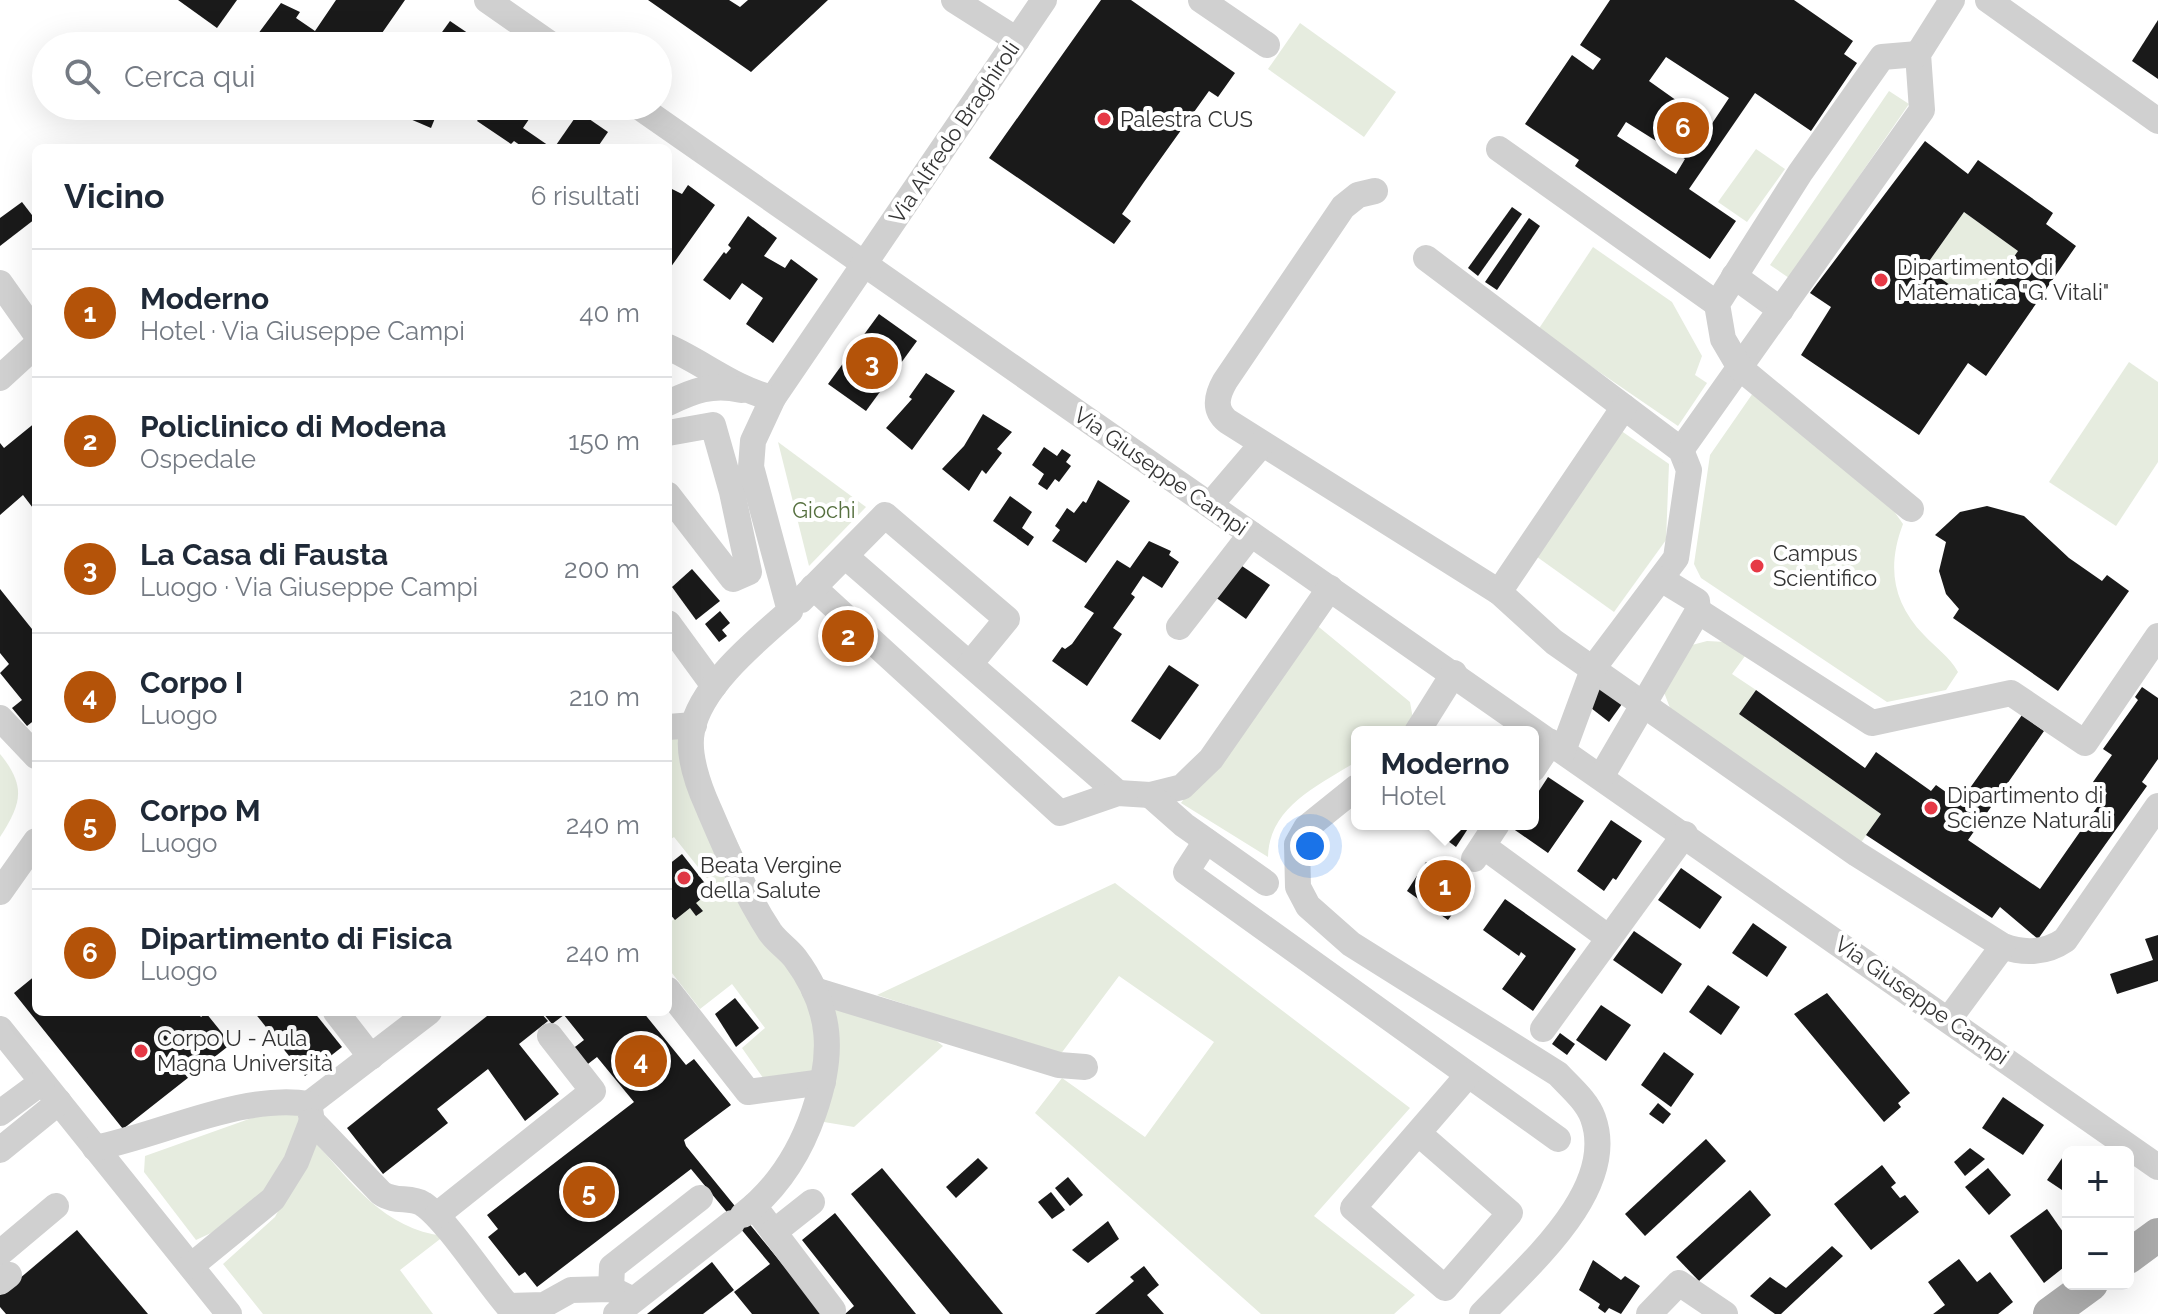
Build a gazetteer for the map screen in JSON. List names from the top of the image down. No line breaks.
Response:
{"streets":{"street":["Via Alfredo Braghiroli","Via Giuseppe Campi"]},"crossings":[["Via Alfredo Braghiroli","Via Giuseppe Campi"]],"parks":["Giochi"],"places":["Palestra CUS","Dipartimento di Matematica \"G. Vitali\"","Campus Scientifico","Dipartimento di Scienze Naturali","Beata Vergine della Salute","Corpo U - Aula Magna Università"],"page":{"search":"Cerca qui","pins":["6","3","2","1","4","5"],"heading":["Vicino","6 risultati"],"list":[{"mark":"1","name":"Moderno","note":"Hotel · Via Giuseppe Campi","value":"40 m"},{"mark":"2","name":"Policlinico di Modena","note":"Ospedale","value":"150 m"},{"mark":"3","name":"La Casa di Fausta","note":"Luogo · Via Giuseppe Campi","value":"200 m"},{"mark":"4","name":"Corpo I","note":"Luogo","value":"210 m"},{"mark":"5","name":"Corpo M","note":"Luogo","value":"240 m"},{"mark":"6","name":"Dipartimento di Fisica","note":"Luogo","value":"240 m"}],"popup":["Moderno","Hotel"],"map_buttons":["+","−"]}}
